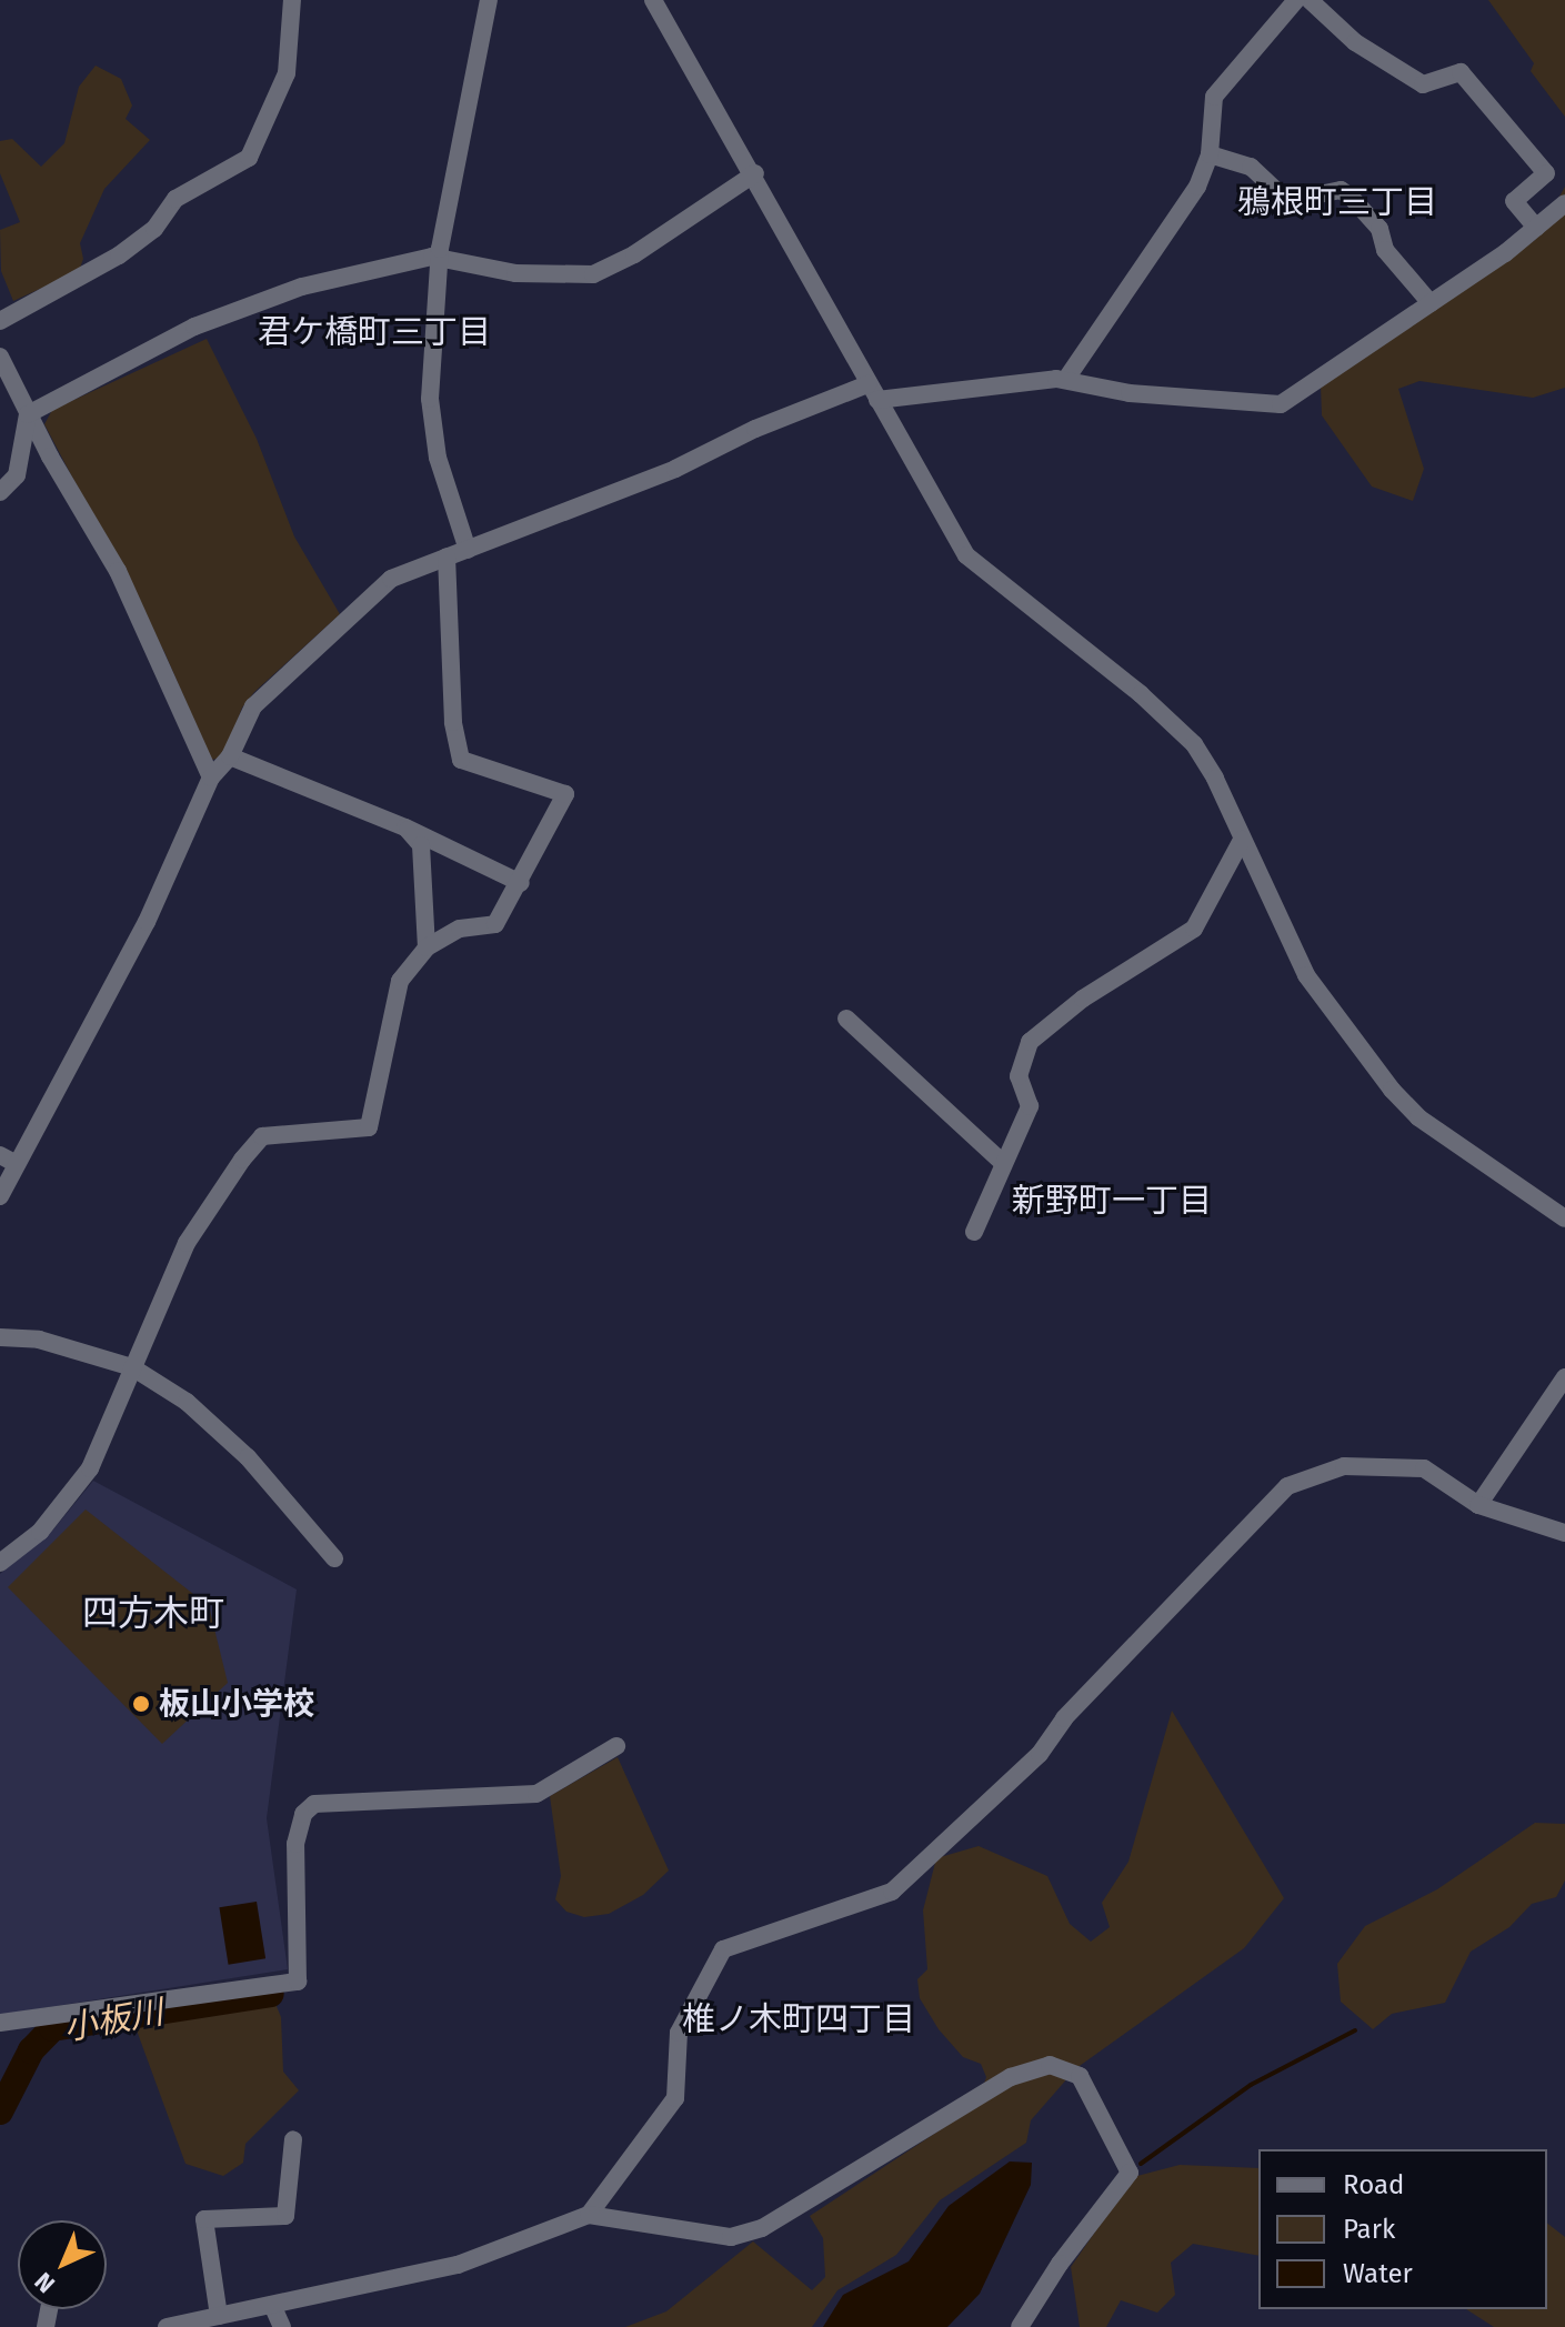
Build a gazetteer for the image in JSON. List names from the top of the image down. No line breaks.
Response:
{"districts":["鴉根町三丁目","君ケ橋町三丁目","新野町一丁目","四方木町","椎ノ木町四丁目"],"water":["小板川"],"places":["板山小学校"],"legend":["Road","Park","Water"],"north":"bottom left"}
